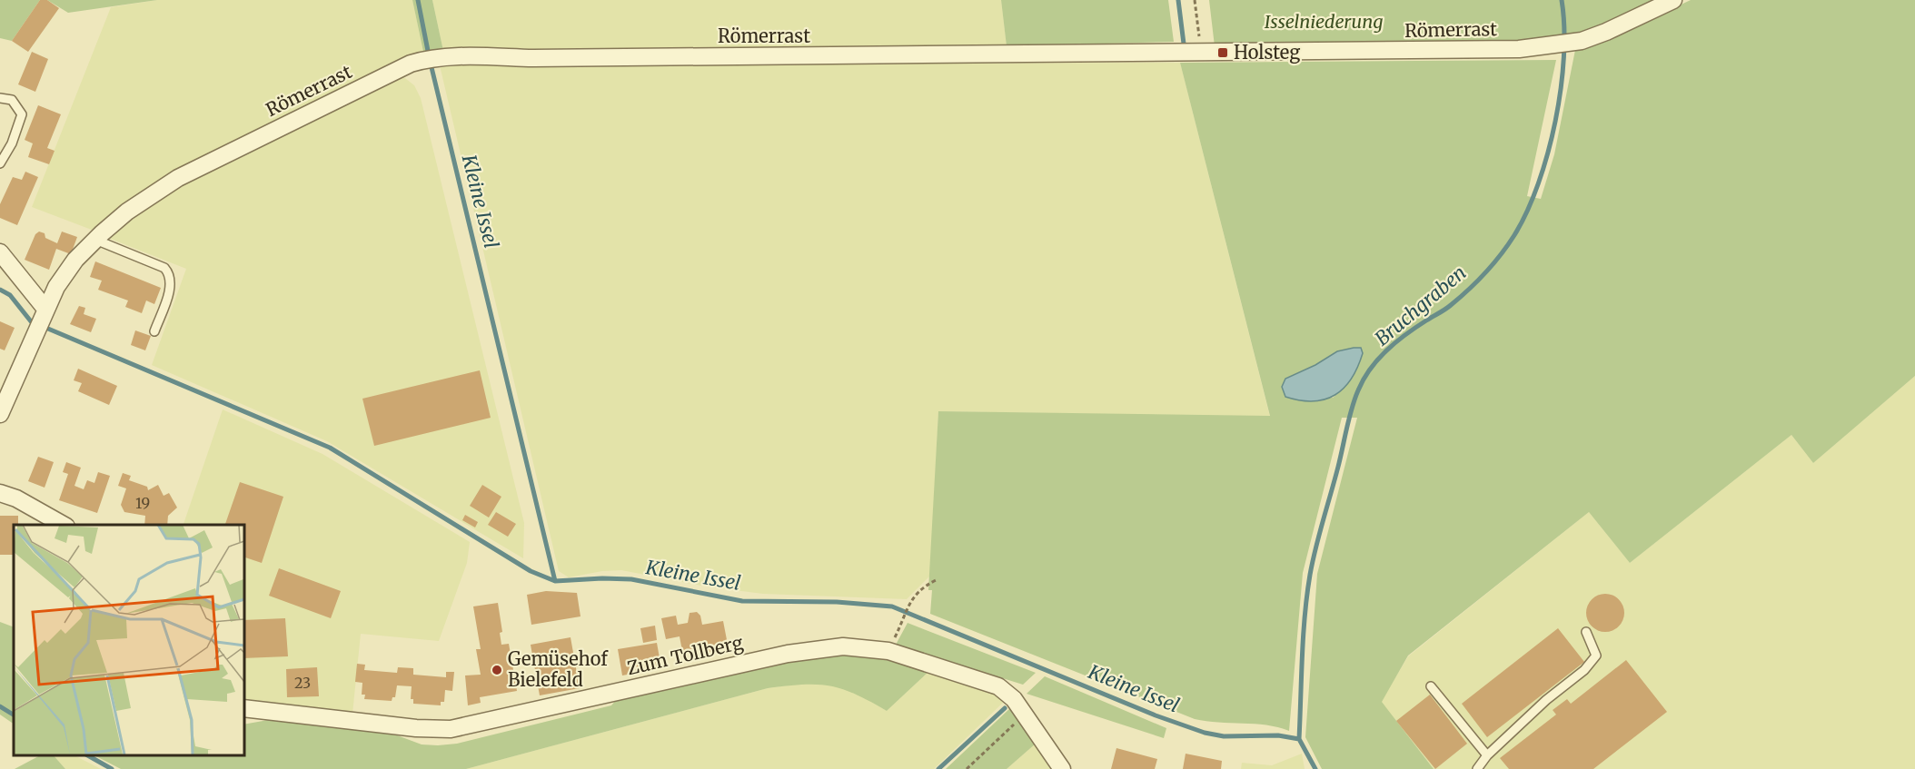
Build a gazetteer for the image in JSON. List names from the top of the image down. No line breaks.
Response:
{"streets":{"street":["Römerrast","Zum Tollberg"]},"water":["Kleine Issel","Bruchgraben"],"parks":["Isselniederung"],"places":{"transit":["Holsteg"],"other":["Gemüsehof Bielefeld"]},"house_numbers":["19","23"]}
